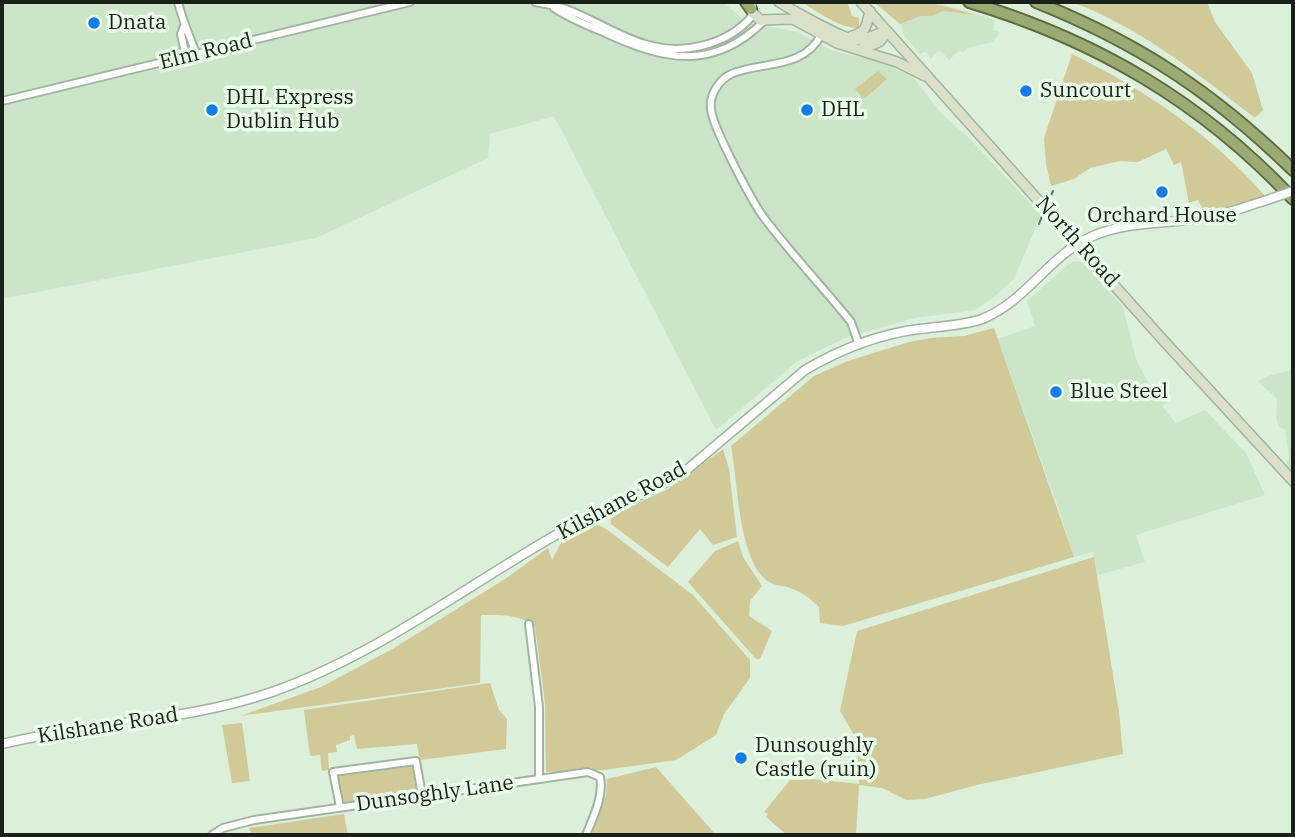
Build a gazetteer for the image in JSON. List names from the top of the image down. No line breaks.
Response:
{"streets":{"main road":["North Road"],"street":["Elm Road","Kilshane Road","Dunsoghly Lane"]},"crossings":[["North Road","Kilshane Road"]],"places":["Dnata","Suncourt","DHL Express Dublin Hub","DHL","Orchard House","Blue Steel","Dunsoughly Castle (ruin)"]}
